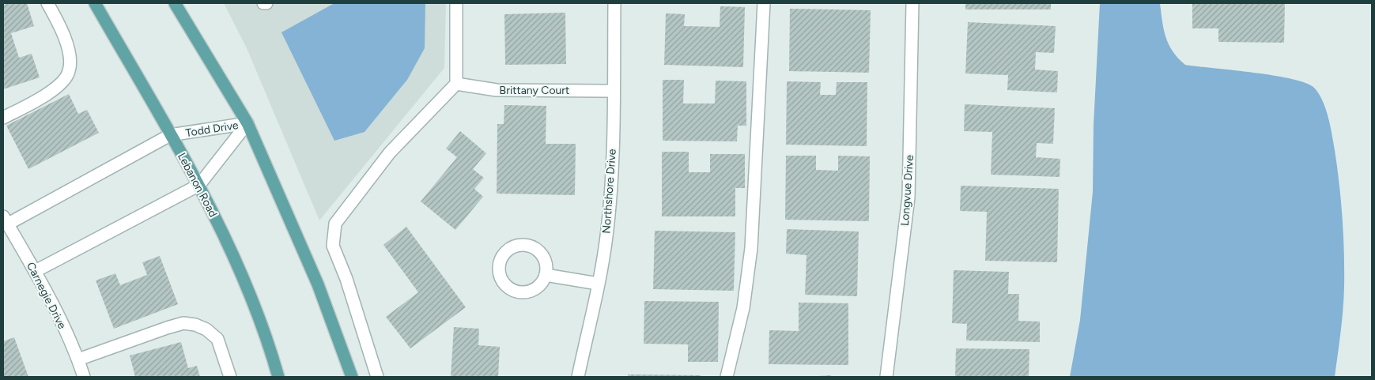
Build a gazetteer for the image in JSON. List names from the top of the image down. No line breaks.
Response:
{"streets":{"main road":["Lebanon Road"],"street":["Brittany Court","Todd Drive","Longvue Drive","Northshore Drive","Carnegie Drive"]},"crossings":[["Brittany Court","Northshore Drive"],["Todd Drive","Lebanon Road"],["Todd Drive","Carnegie Drive"]]}
